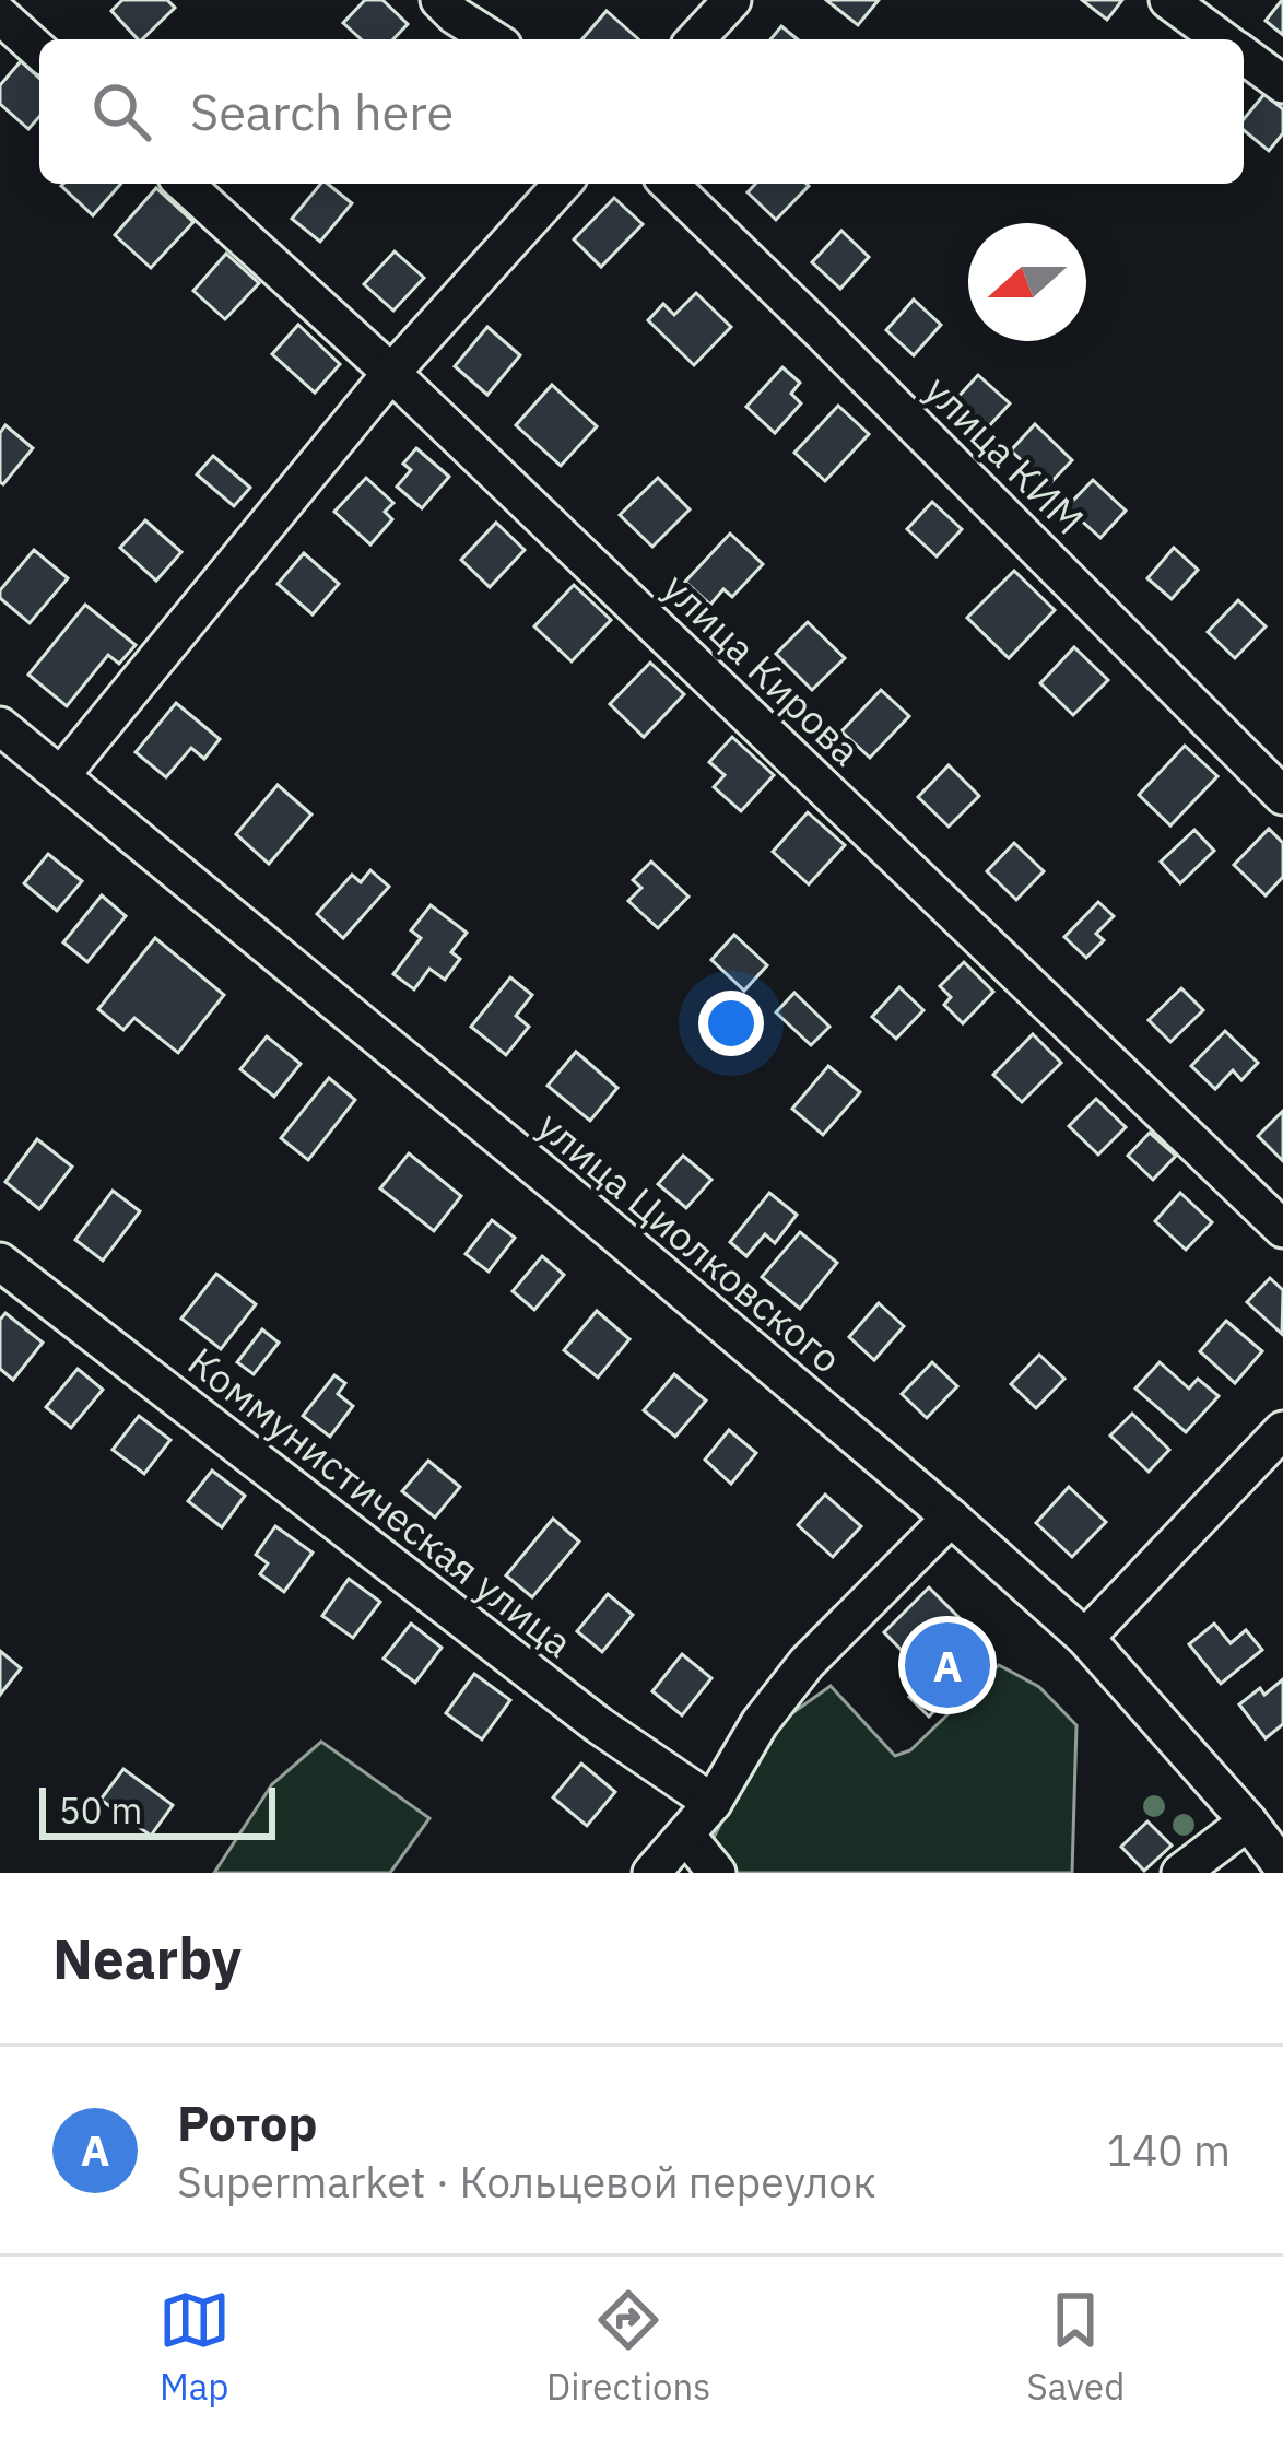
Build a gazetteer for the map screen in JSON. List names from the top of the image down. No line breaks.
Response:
{"streets":{"street":["улица КИМ","улица Кирова","улица Циолковского","Коммунистическая улица"]},"scale_bar":"50 m","north":"left","page":{"search":"Search here","pins":"A","scale":"50 m","heading":"Nearby","list":[{"mark":"A","name":"Poтор","note":"Supermarket · Кольцевой переулок","value":"140 m"}],"nav":["Map","Directions","Saved"]}}
